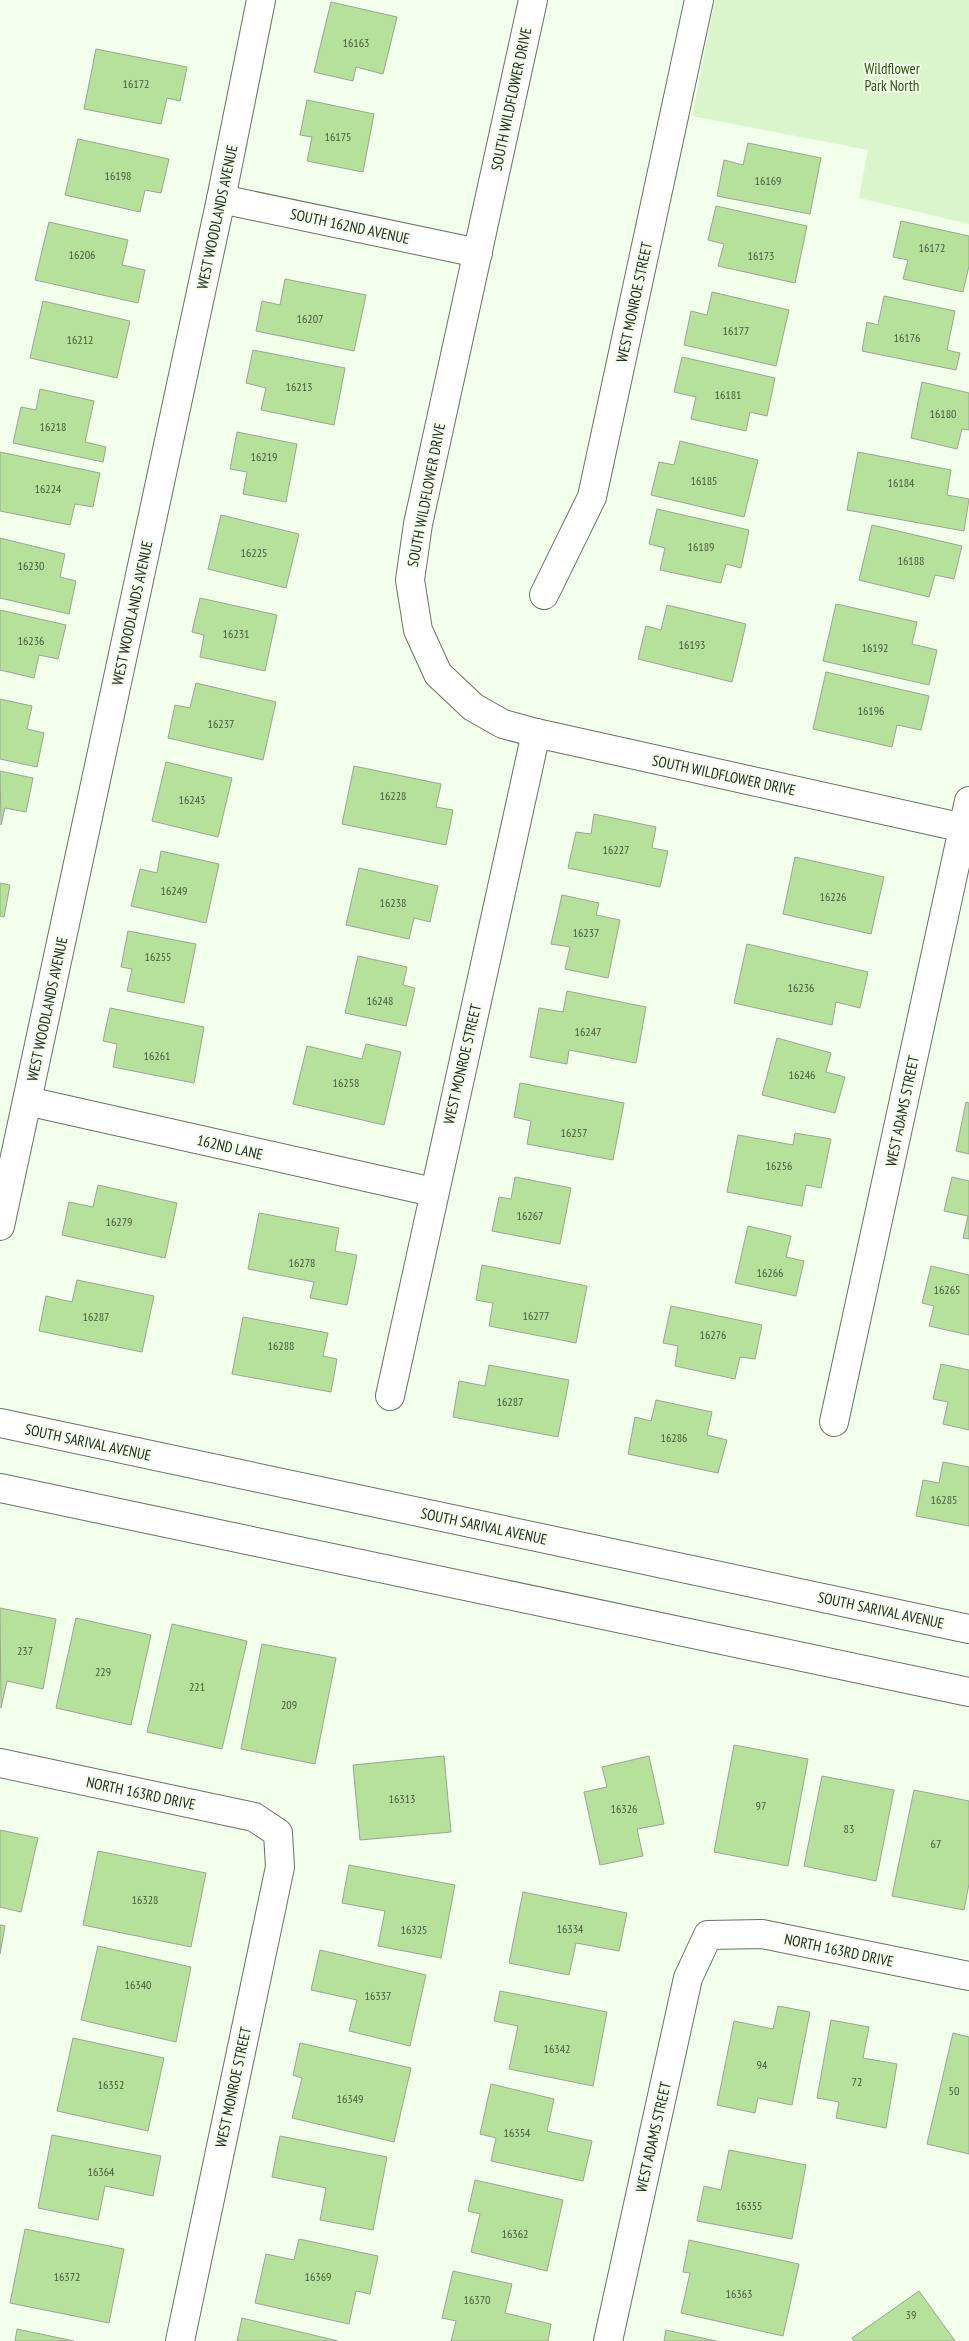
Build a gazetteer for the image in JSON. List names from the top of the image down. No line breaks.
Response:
{"streets":{"street":["SOUTH WILDFLOWER DRIVE","WEST WOODLANDS AVENUE","SOUTH 162ND AVENUE","WEST MONROE STREET","WEST ADAMS STREET","162ND LANE","SOUTH SARIVAL AVENUE","NORTH 163RD DRIVE"]},"crossings":[["SOUTH WILDFLOWER DRIVE","SOUTH 162ND AVENUE"],["SOUTH WILDFLOWER DRIVE","WEST MONROE STREET"],["SOUTH WILDFLOWER DRIVE","WEST ADAMS STREET"],["WEST WOODLANDS AVENUE","SOUTH 162ND AVENUE"],["WEST WOODLANDS AVENUE","162ND LANE"],["WEST MONROE STREET","162ND LANE"],["WEST MONROE STREET","NORTH 163RD DRIVE"],["WEST ADAMS STREET","NORTH 163RD DRIVE"]],"parks":["Wildflower Park North"],"house_numbers":["16163","16172","16175","16198","16169","16172","16206","16173","16207","16177","16176","16212","16213","16181","16180","16218","16219","16185","16184","16224","16189","16225","16188","16230","16231","16236","16193","16192","16196","16237","16228","16243","16227","16249","16226","16238","16237","16255","16236","16248","16247","16261","16246","16258","16257","16256","16267","16279","16278","16266","16265","16277","16287","16276","16288","16287","16286","16285","237","229","221","209","16313","97","16326","83","67","16328","16334","16325","16340","16337","16342","94","72","16352","50","16349","16354","16364","16355","16362","16372","16369","16363","16370","39"]}
